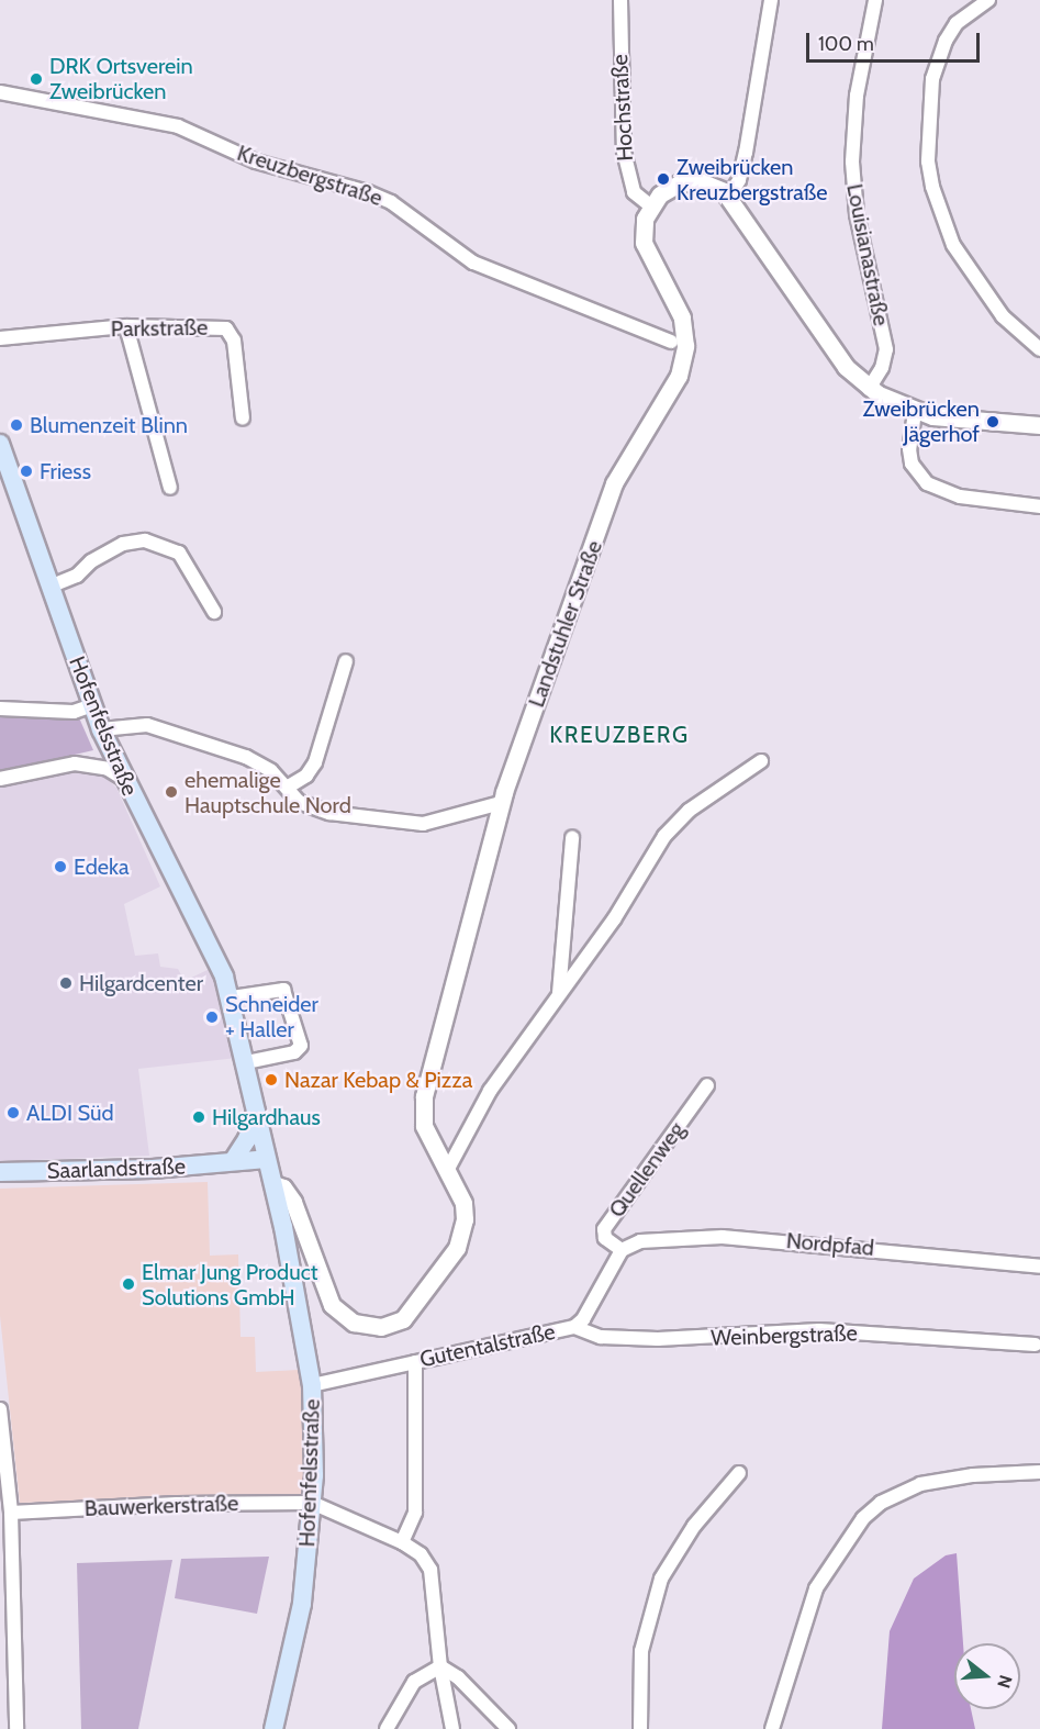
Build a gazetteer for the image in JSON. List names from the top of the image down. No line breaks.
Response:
{"streets":{"main road":["Hofenfelsstraße","Saarlandstraße"],"street":["Hochstraße","Kreuzbergstraße","Louisianastraße","Parkstraße","Landstuhler Straße","Quellenweg","Nordpfad","Weinbergstraße","Gutentalstraße","Bauwerkerstraße"]},"crossings":[["Hochstraße","Landstuhler Straße"],["Landstuhler Straße","Hofenfelsstraße"],["Hofenfelsstraße","Saarlandstraße"],["Hofenfelsstraße","Gutentalstraße"],["Hofenfelsstraße","Bauwerkerstraße"],["Quellenweg","Nordpfad"],["Quellenweg","Gutentalstraße"],["Nordpfad","Gutentalstraße"],["Weinbergstraße","Gutentalstraße"]],"districts":["KREUZBERG"],"places":["DRK Ortsverein Zweibrücken","Zweibrücken Kreuzbergstraße","Zweibrücken Jägerhof","Blumenzeit Blinn","Friess","ehemalige Hauptschule Nord","Edeka","Hilgardcenter","Schneider + Haller","Nazar Kebap & Pizza","ALDI Süd","Hilgardhaus","Elmar Jung Product Solutions GmbH"],"scale_bar":"100 m","north":"right"}
